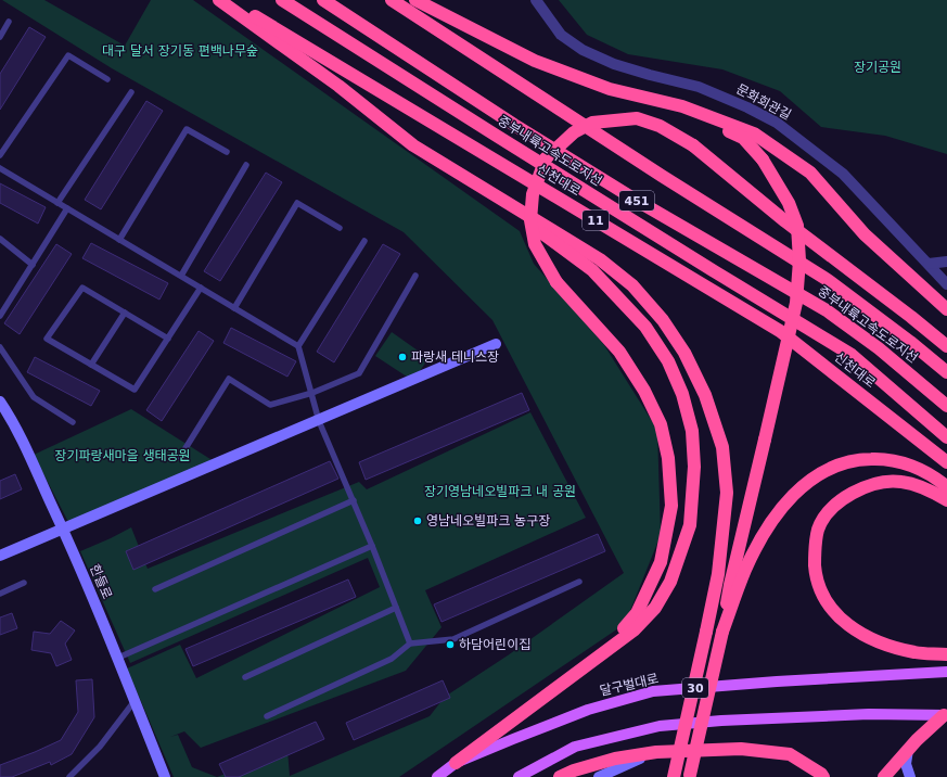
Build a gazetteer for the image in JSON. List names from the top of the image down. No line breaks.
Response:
{"streets":{"highway":["중부내륙고속도로지선","신천대로","451","11"],"main road":["달구벌대로","30"],"street":["문화회관길","한들로"]},"parks":["대구 달서 장기동 편백나무숲","장기공원","장기파랑새마을 생태공원","장기영남네오빌파크 내 공원"],"places":["파랑새 테니스장","영남네오빌파크 농구장","하담어린이집"]}
